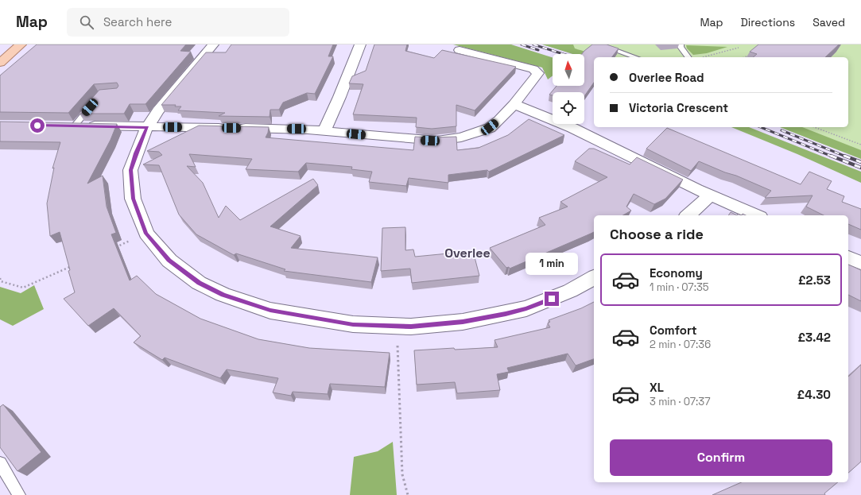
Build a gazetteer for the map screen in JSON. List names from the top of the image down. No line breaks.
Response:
{"districts":["Overlee"],"north":"top","page":{"header":"Map","search":"Search here","nav":["Map","Directions","Saved"],"banner":["Overlee Road","Victoria Crescent"],"heading":"Choose a ride","bubble":"1 min","list":[{"name":"Economy","note":"1 min · 07:35","value":"£2.53"},{"name":"Comfort","note":"2 min · 07:36","value":"£3.42"},{"name":"XL","note":"3 min · 07:37","value":"£4.30"}],"buttons":"Confirm"}}
